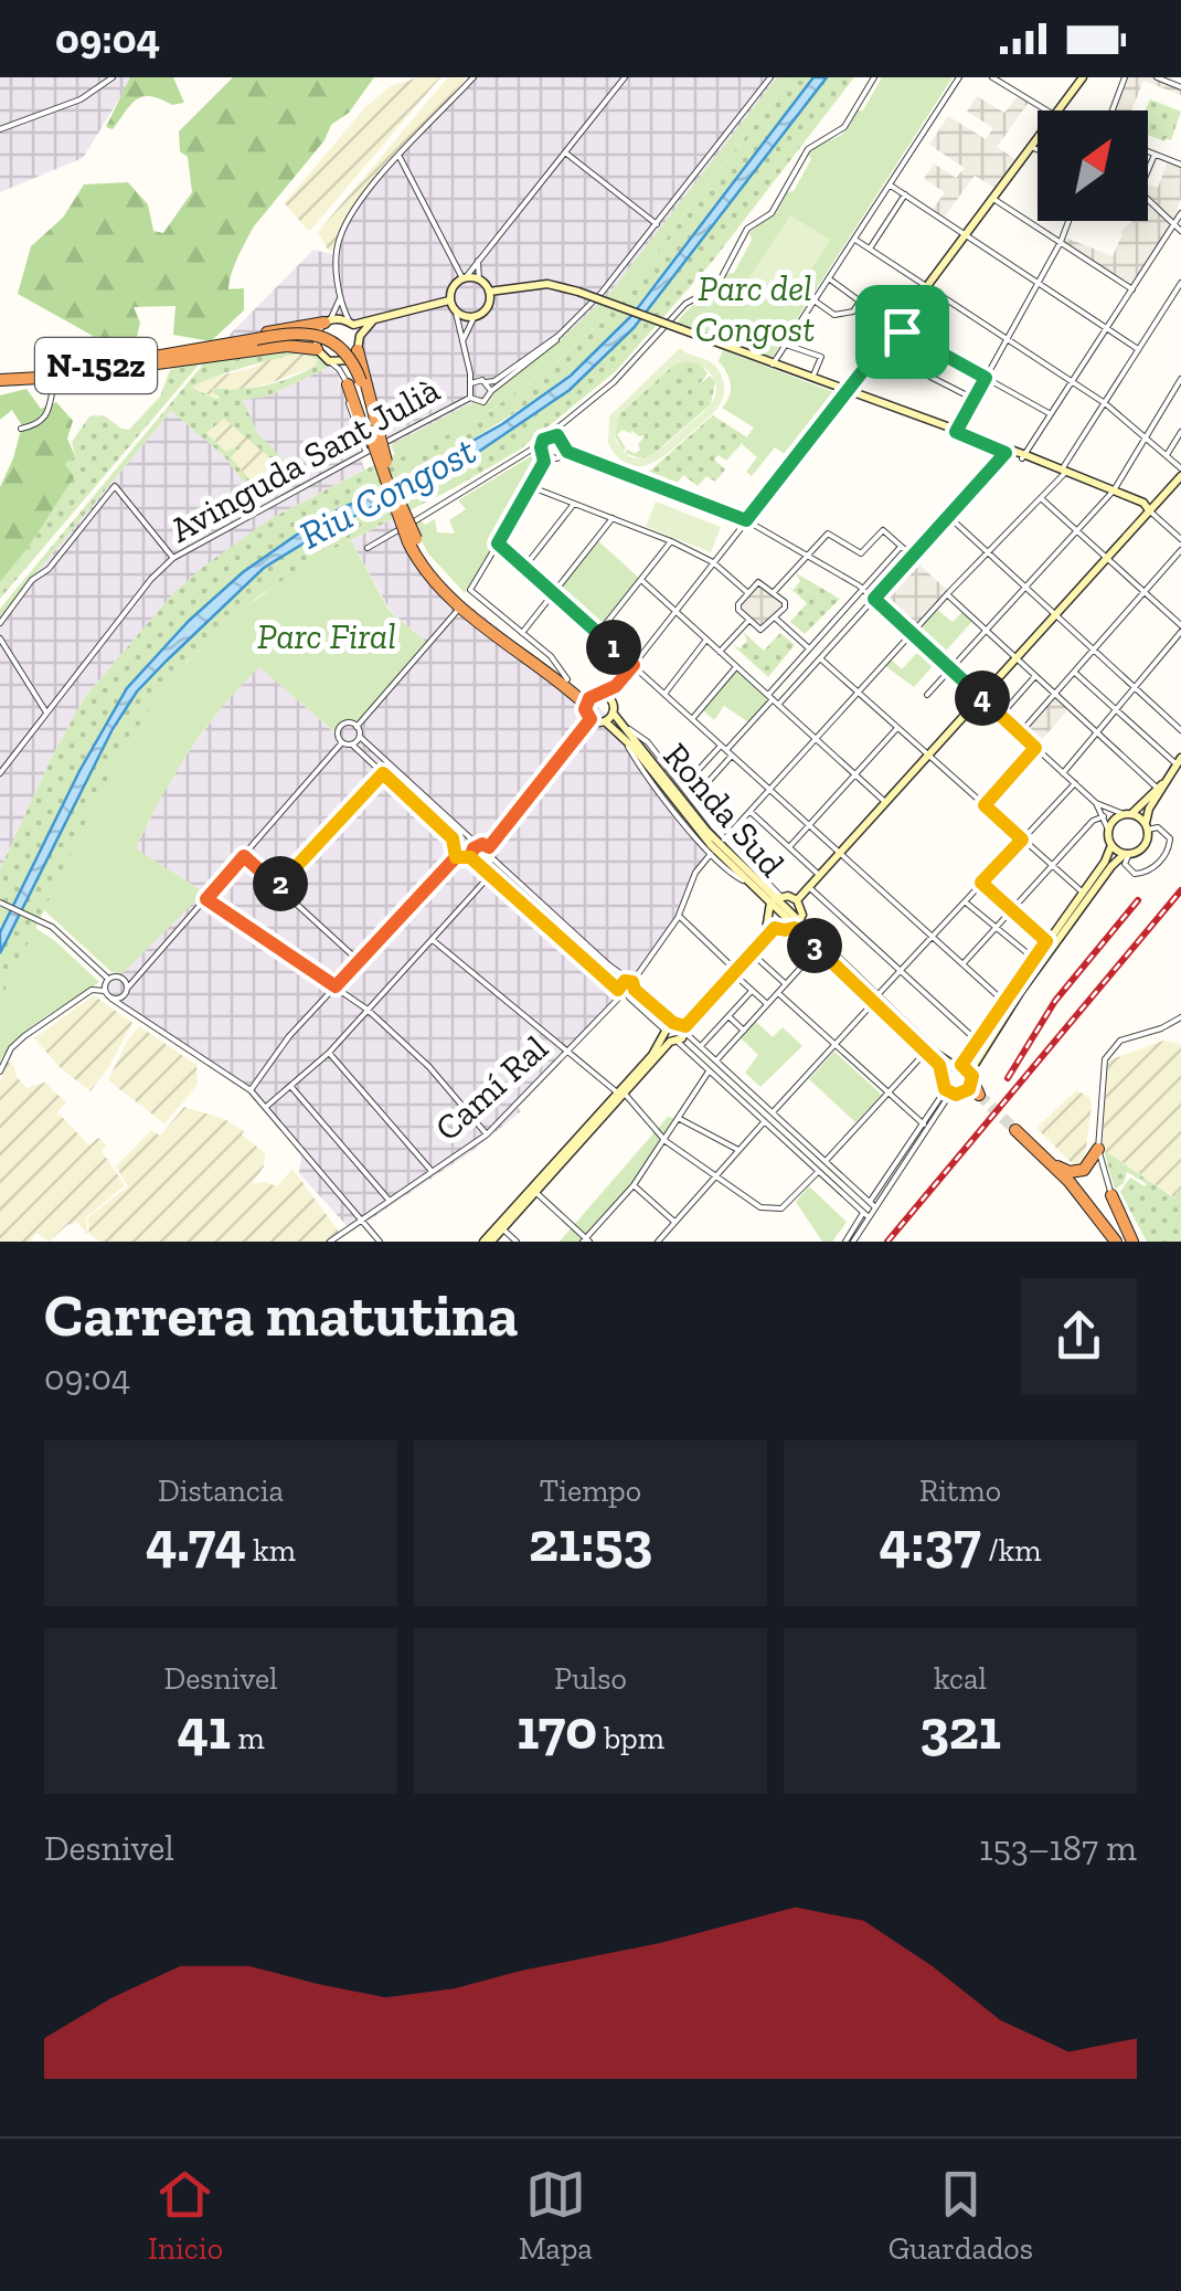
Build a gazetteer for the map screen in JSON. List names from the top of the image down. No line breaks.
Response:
{"streets":{"highway":["N-152z"],"street":["Avinguda Sant Julià","Ronda Sud","Camí Ral"]},"crossings":[["N-152z","Avinguda Sant Julià"]],"water":["Riu Congost"],"parks":["Parc del Congost","Parc Firal"],"north":"top right","page":{"status":"09:04","pins":["1","4","2","3"],"heading":["Carrera matutina","09:04"],"stats":[["Distancia","4.74 km"],["Tiempo","21:53"],["Ritmo","4:37 /km"],["Desnivel","41 m"],["Pulso","170 bpm"],["kcal","321"]],"chart":["Desnivel","153–187 m"],"tabs":["Inicio","Mapa","Guardados"]}}
